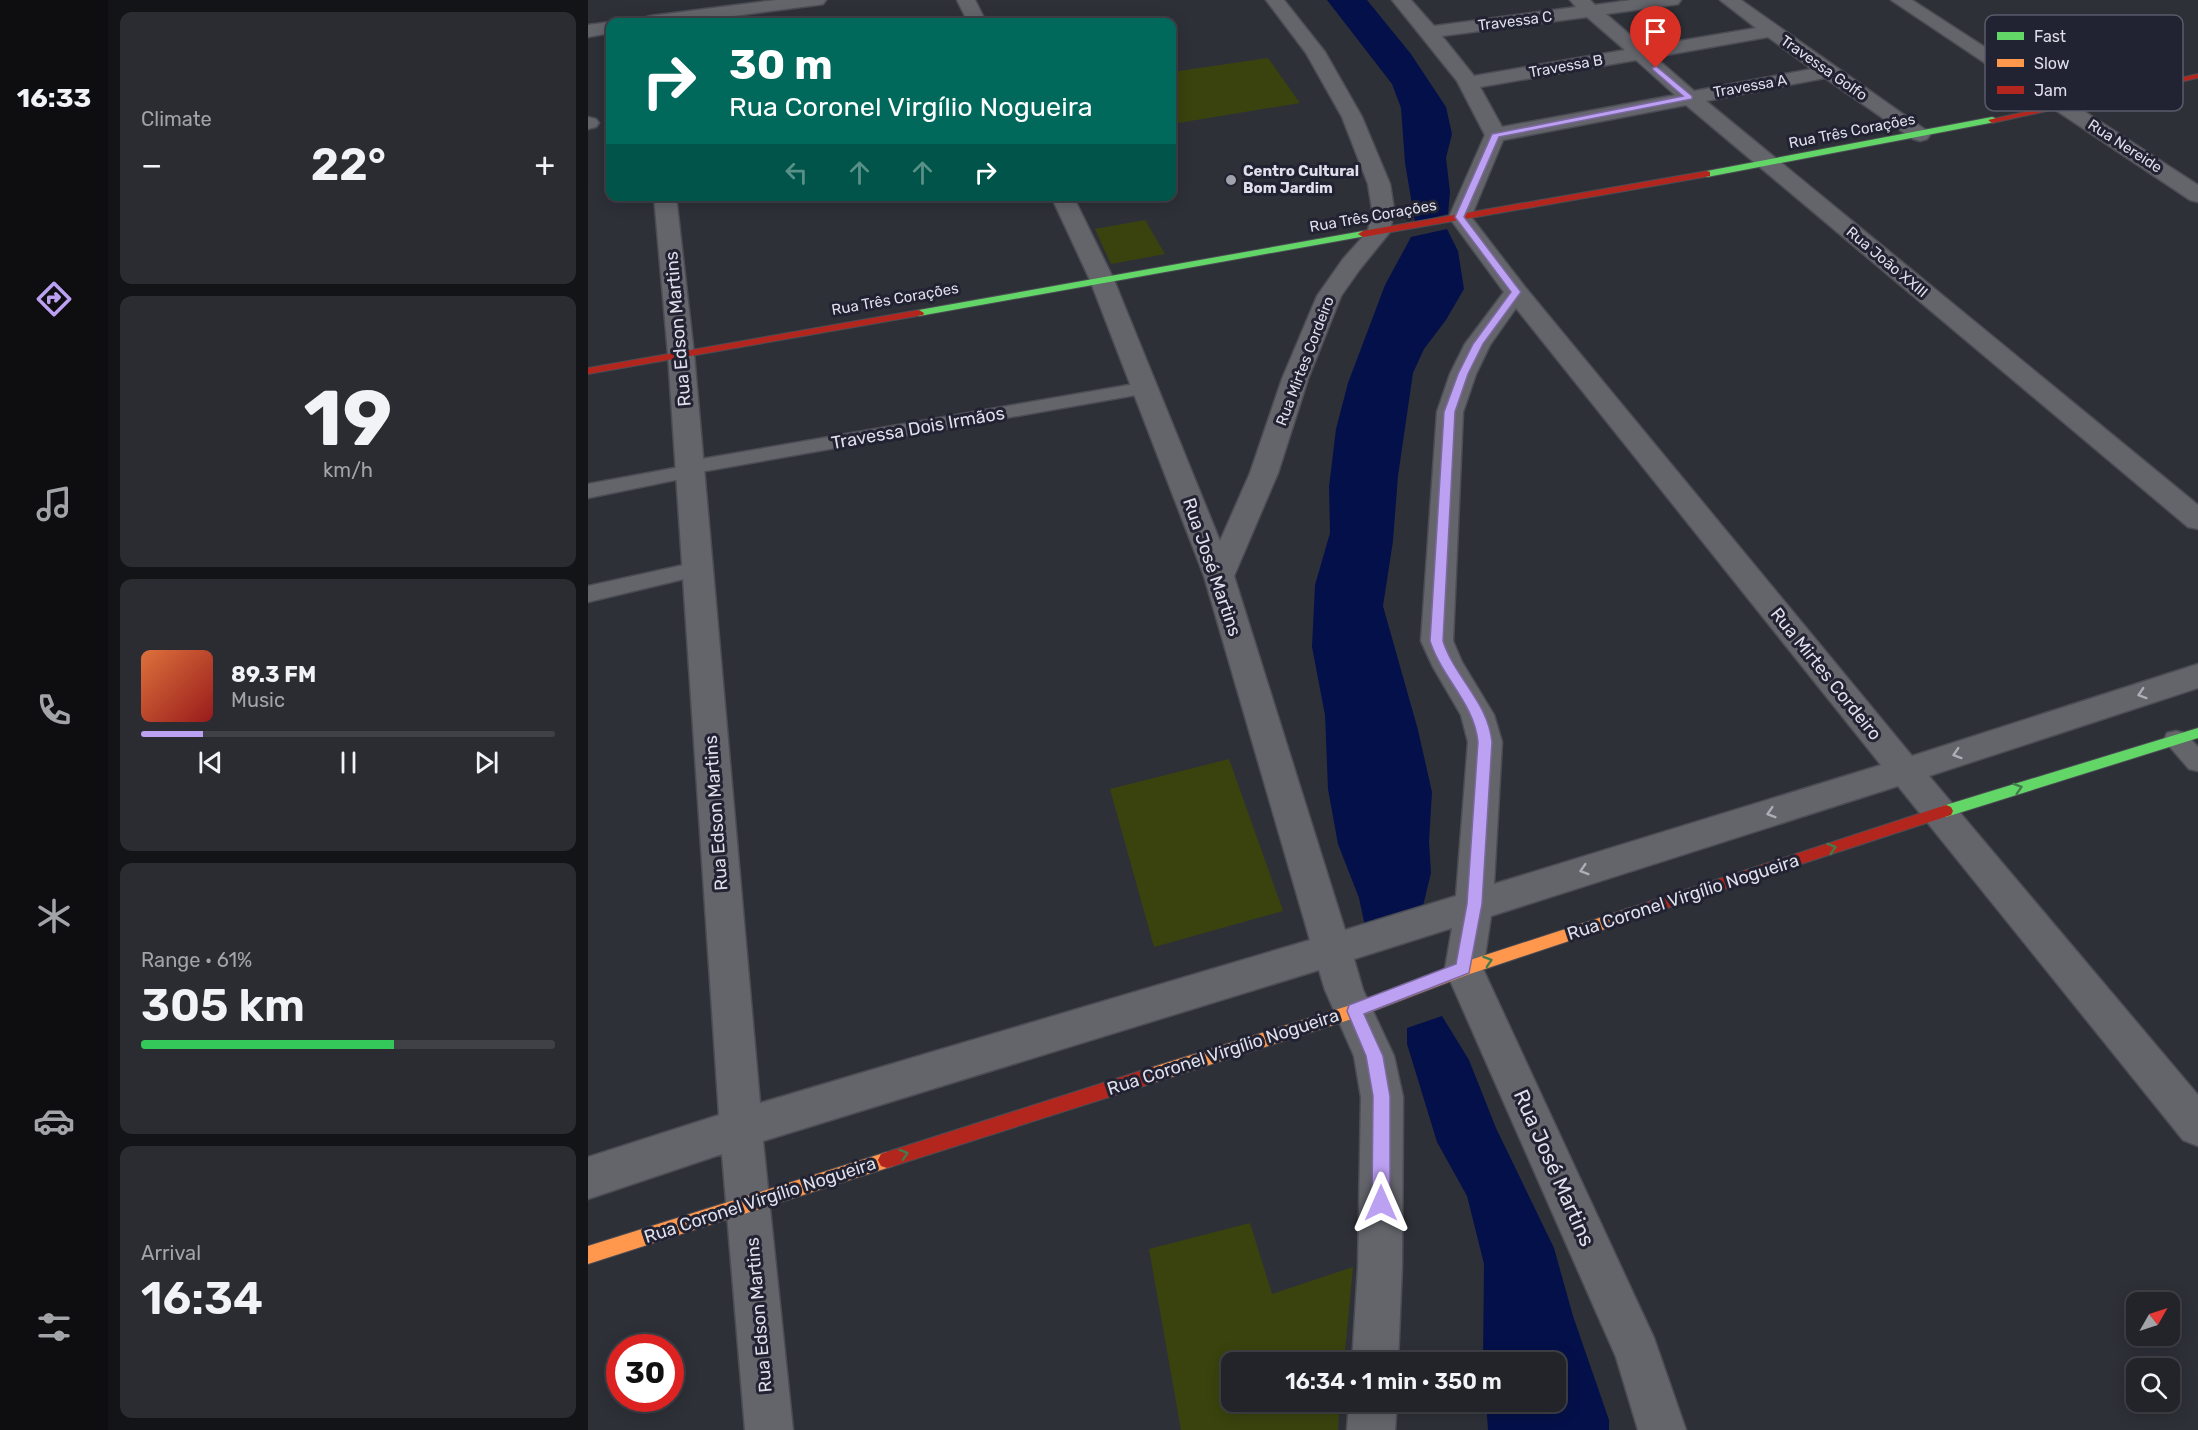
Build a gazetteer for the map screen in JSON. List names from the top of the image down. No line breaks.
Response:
{"streets":{"street":["Travessa C","Travessa B","Travessa Golfo","Travessa A","Rua Três Corações","Rua Nereide","Rua João XXIII","Rua Edson Martins","Rua Mirtes Cordeiro","Rua José Martins","Rua Coronel Virgílio Nogueira"],"lane":["Travessa Dois Irmãos"]},"crossings":[["Travessa C","Rua João XXIII"],["Travessa B","Travessa Golfo"],["Travessa B","Rua João XXIII"],["Travessa Golfo","Travessa A"],["Travessa Golfo","Rua Três Corações"],["Travessa A","Rua João XXIII"],["Rua Três Corações","Rua João XXIII"],["Rua Três Corações","Rua Edson Martins"],["Rua Três Corações","Rua Mirtes Cordeiro"],["Rua Três Corações","Rua José Martins"],["Rua Edson Martins","Travessa Dois Irmãos"],["Rua Edson Martins","Rua Coronel Virgílio Nogueira"],["Rua Mirtes Cordeiro","Rua José Martins"],["Rua Mirtes Cordeiro","Rua Coronel Virgílio Nogueira"],["Travessa Dois Irmãos","Rua José Martins"],["Rua José Martins","Rua Coronel Virgílio Nogueira"]],"places":["Centro Cultural Bom Jardim"],"legend":["Fast","Slow","Jam"],"north":"top right","page":{"tabs":"16:33","tile":["Climate",["19","km/h"],["Range · 61%","305 km"],["Arrival","16:34"]],"turn":["30 m","Rua Coronel Virgílio Nogueira"],"heat":["−","22°","+"],"song":["89.3 FM","Music"],"limit":"30","trip":"16:34 · 1 min · 350 m"}}
